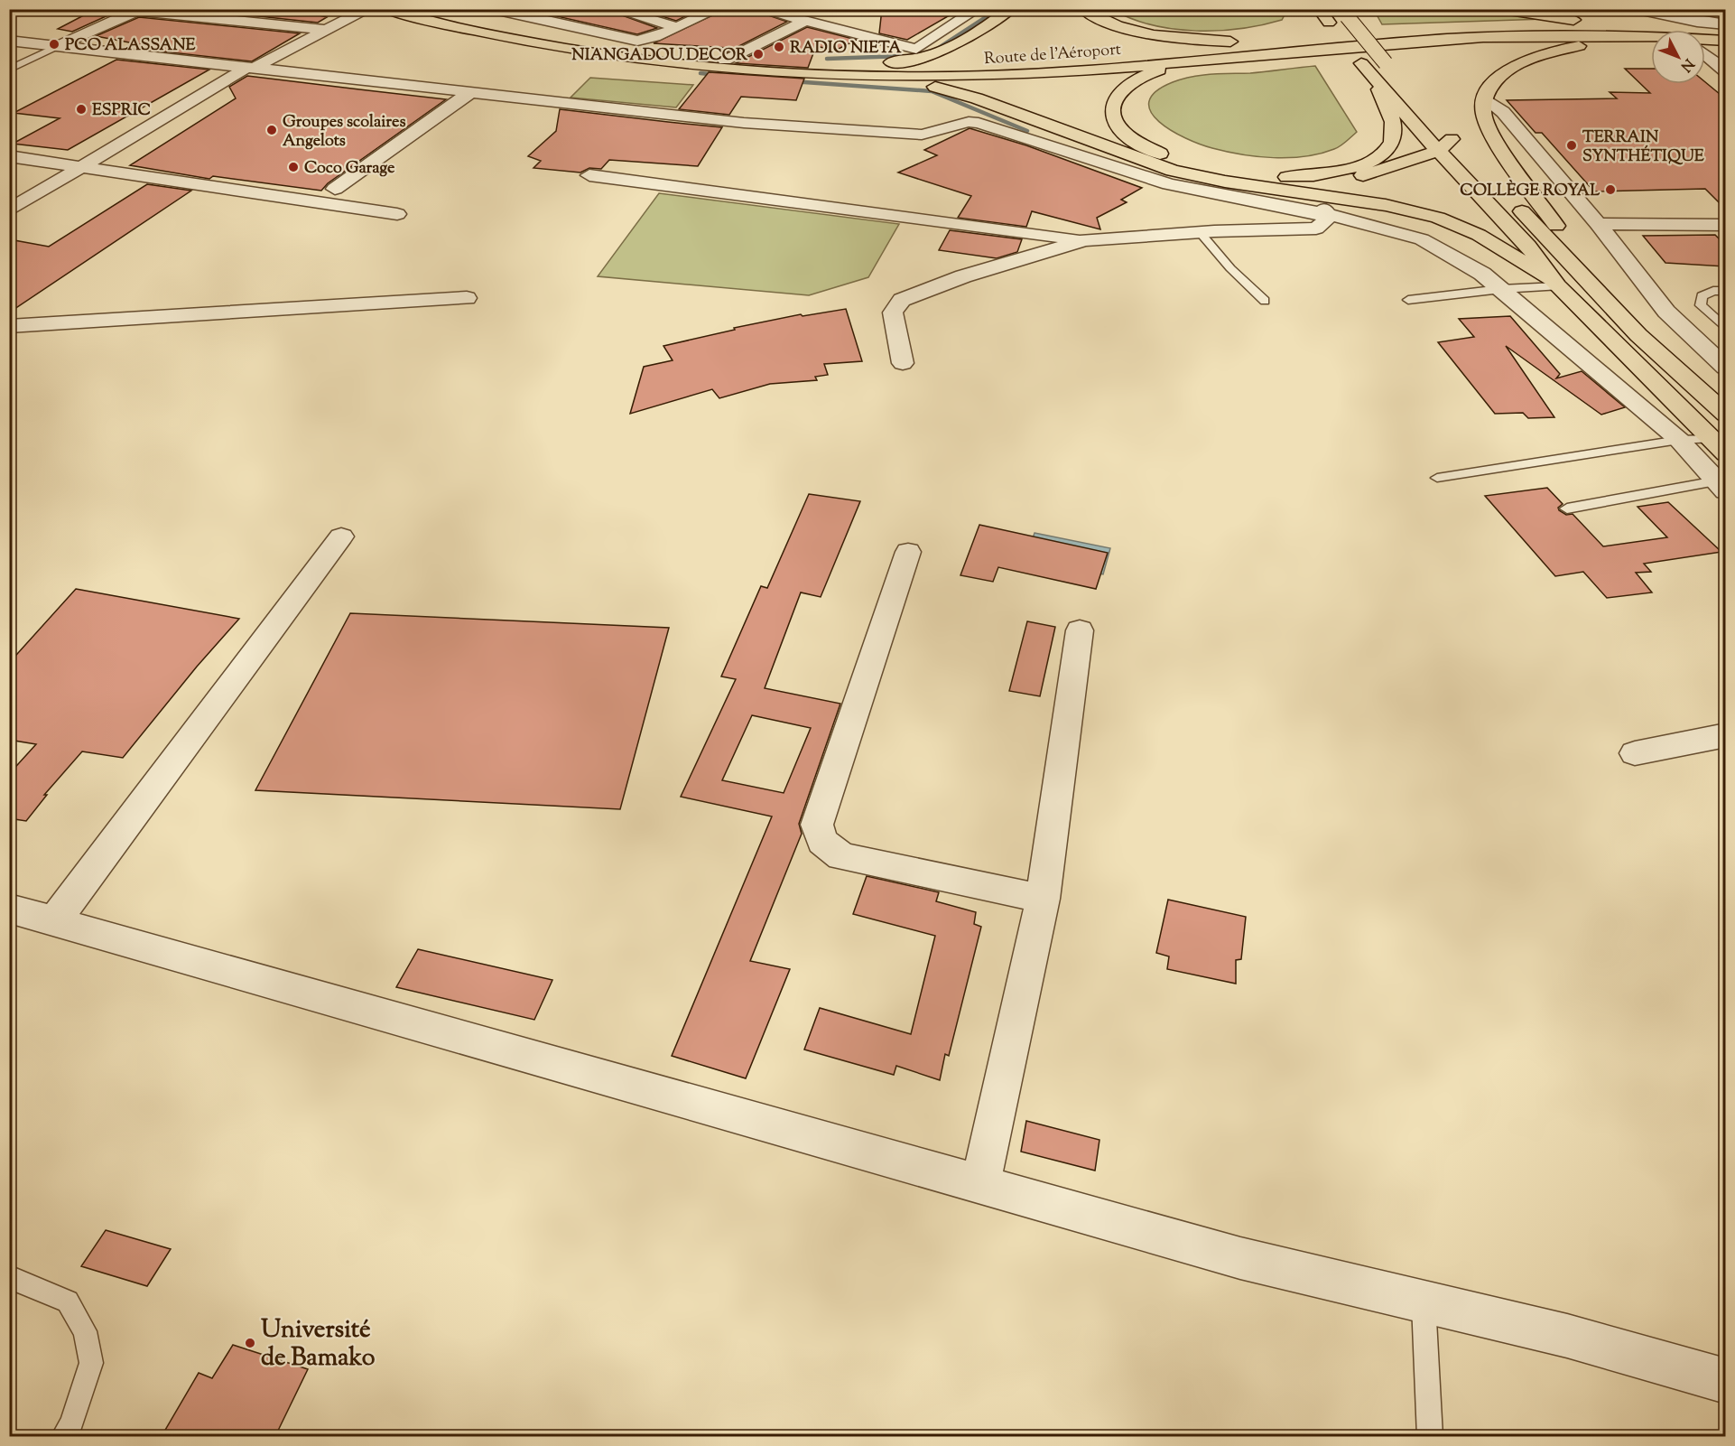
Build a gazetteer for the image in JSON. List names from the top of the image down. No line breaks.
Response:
{"streets":{"highway":["Route de l'Aéroport"]},"places":["PCO ALASSANE","RADIO NIETA","NIANGADOU DECOR","ESPRIC","Groupes scolaires Angelots","TERRAIN SYNTHÉTIQUE","Coco Garage","COLLÈGE ROYAL","Université de Bamako"],"north":"bottom right"}
